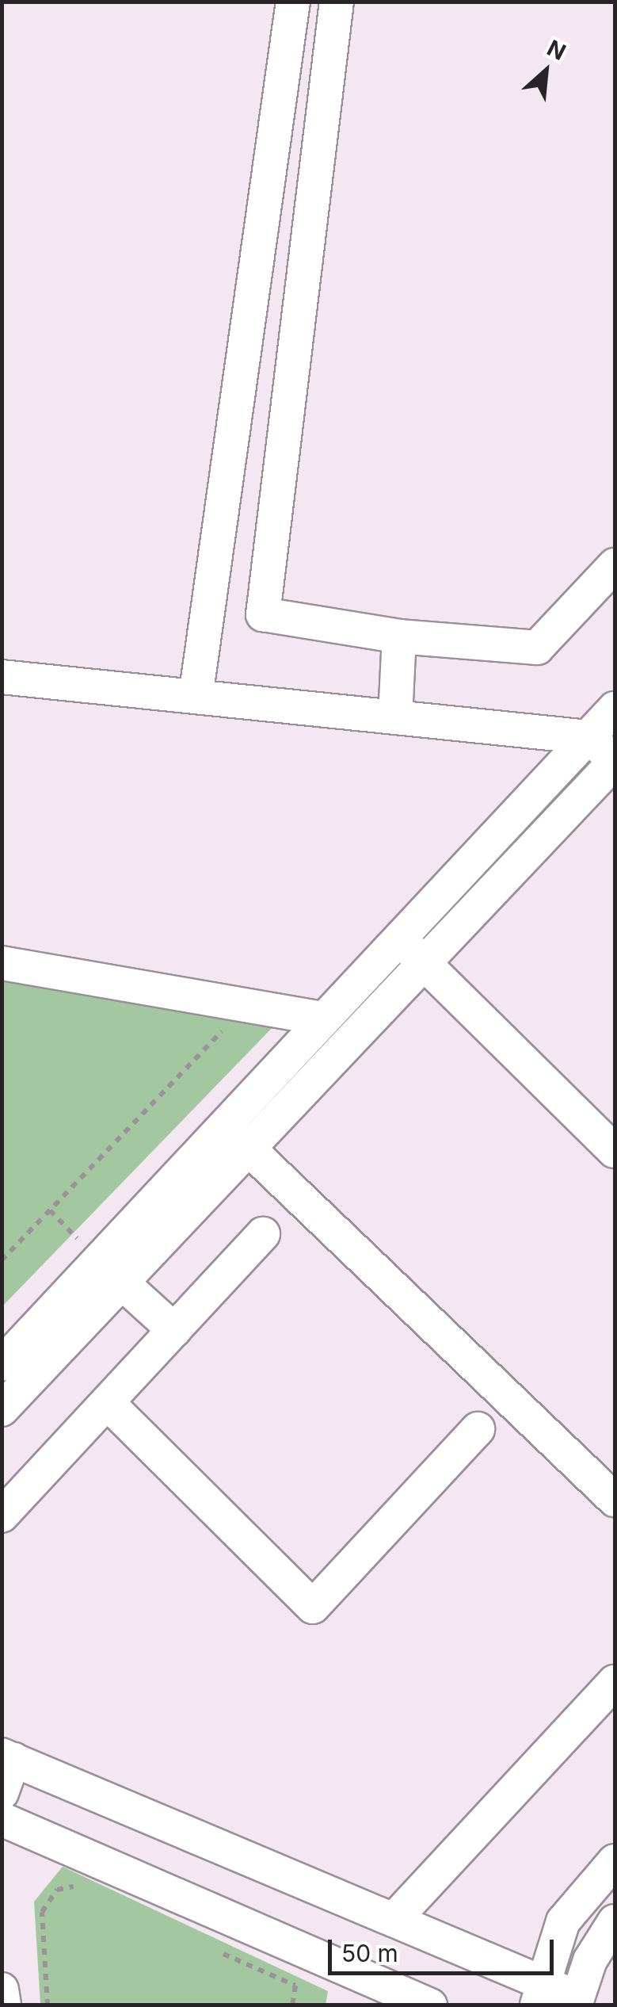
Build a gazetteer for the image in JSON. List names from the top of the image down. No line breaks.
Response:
{"scale_bar":"50 m","north":"top right"}
